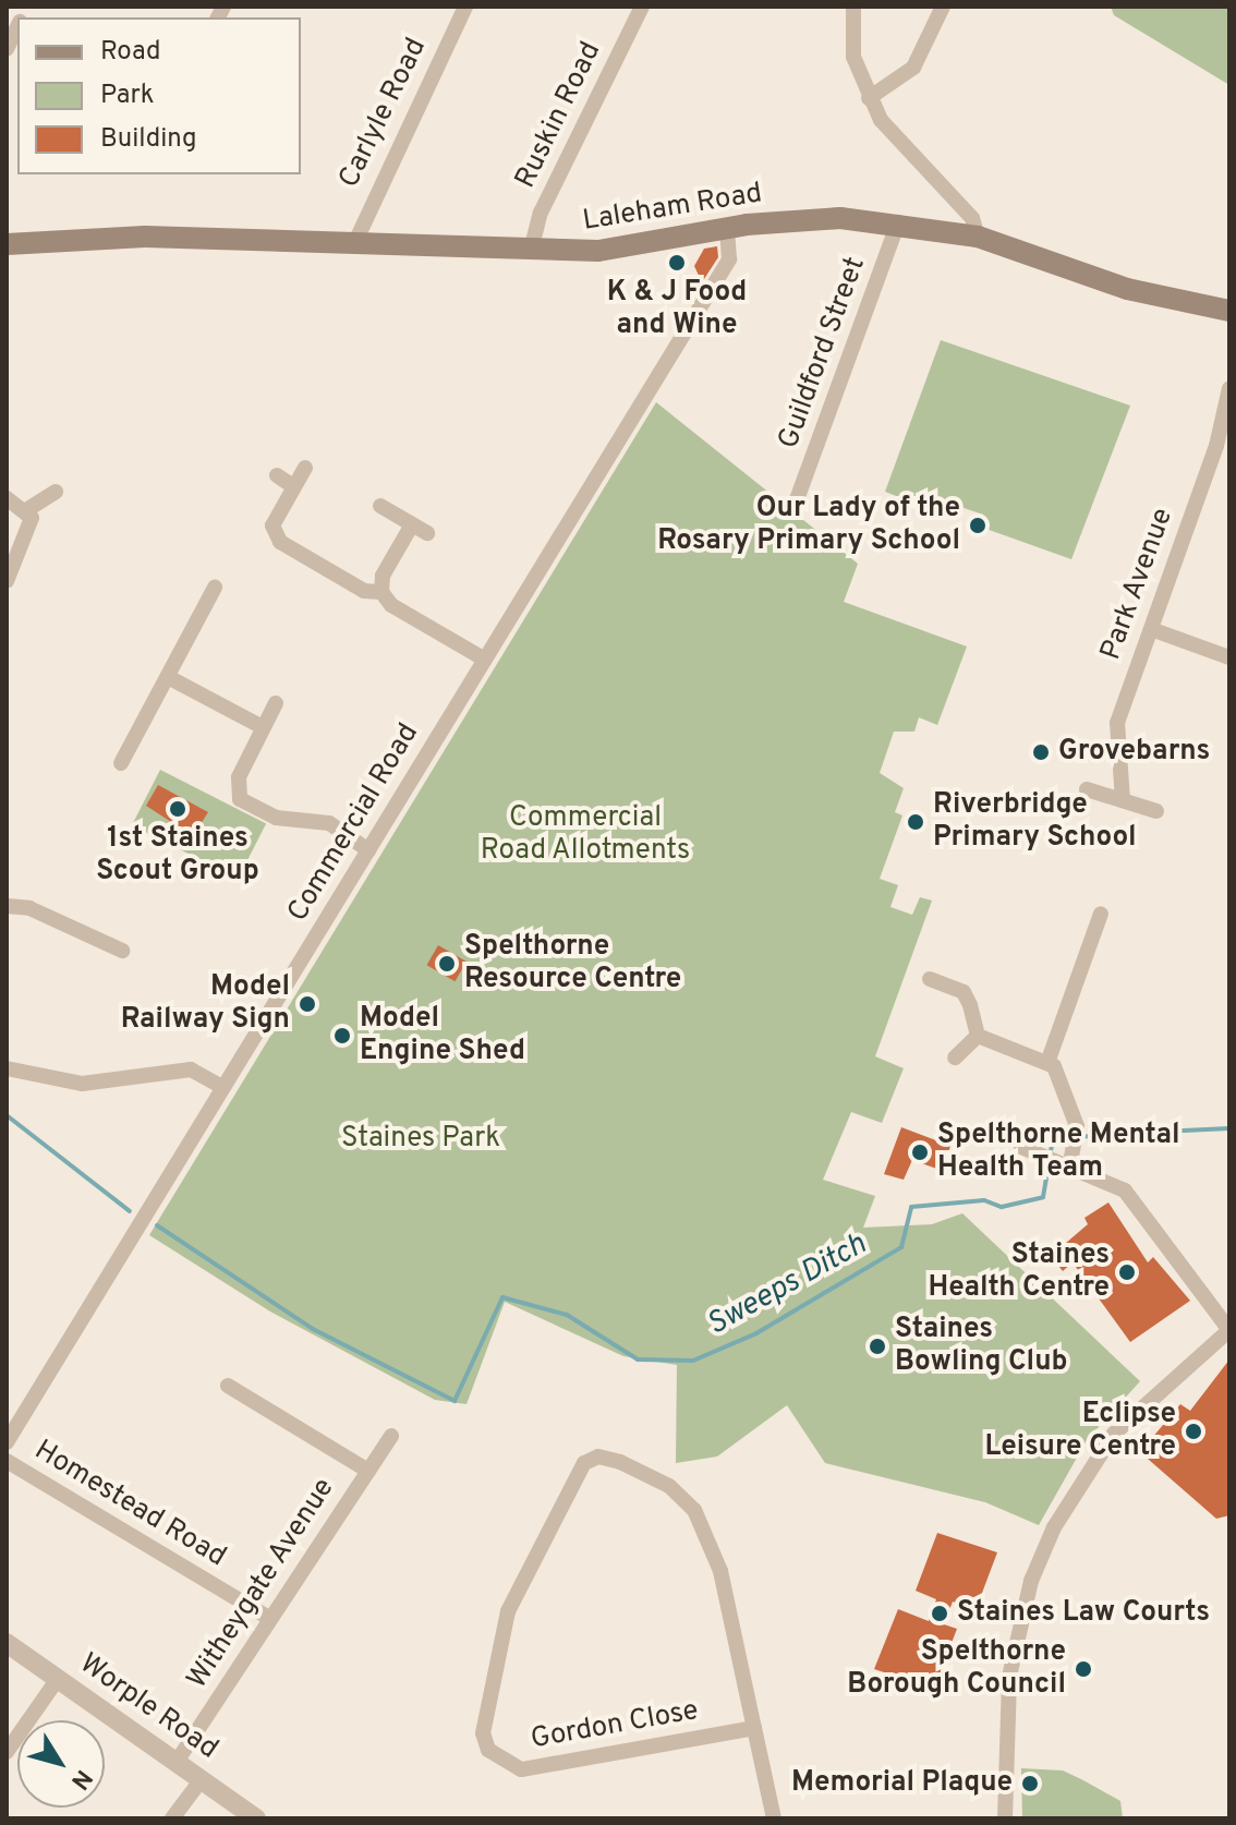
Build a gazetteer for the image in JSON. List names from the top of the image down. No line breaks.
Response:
{"streets":{"main road":["Laleham Road"],"street":["Carlyle Road","Ruskin Road","Guildford Street","Park Avenue","Commercial Road","Homestead Road","Witheygate Avenue","Worple Road","Gordon Close"]},"crossings":[["Carlyle Road","Laleham Road"],["Ruskin Road","Laleham Road"],["Laleham Road","Guildford Street"],["Laleham Road","Commercial Road"],["Homestead Road","Witheygate Avenue"],["Witheygate Avenue","Worple Road"]],"water":["Sweeps Ditch"],"parks":["Commercial Road Allotments","Staines Park"],"places":["K & J Food and Wine","Our Lady of the Rosary Primary School","Grovebarns","1st Staines Scout Group","Riverbridge Primary School","Spelthorne Resource Centre","Model Railway Sign","Model Engine Shed","Spelthorne Mental Health Team","Staines Health Centre","Staines Bowling Club","Eclipse Leisure Centre","Staines Law Courts","Spelthorne Borough Council","Memorial Plaque"],"legend":["Road","Park","Building"],"north":"bottom right"}
